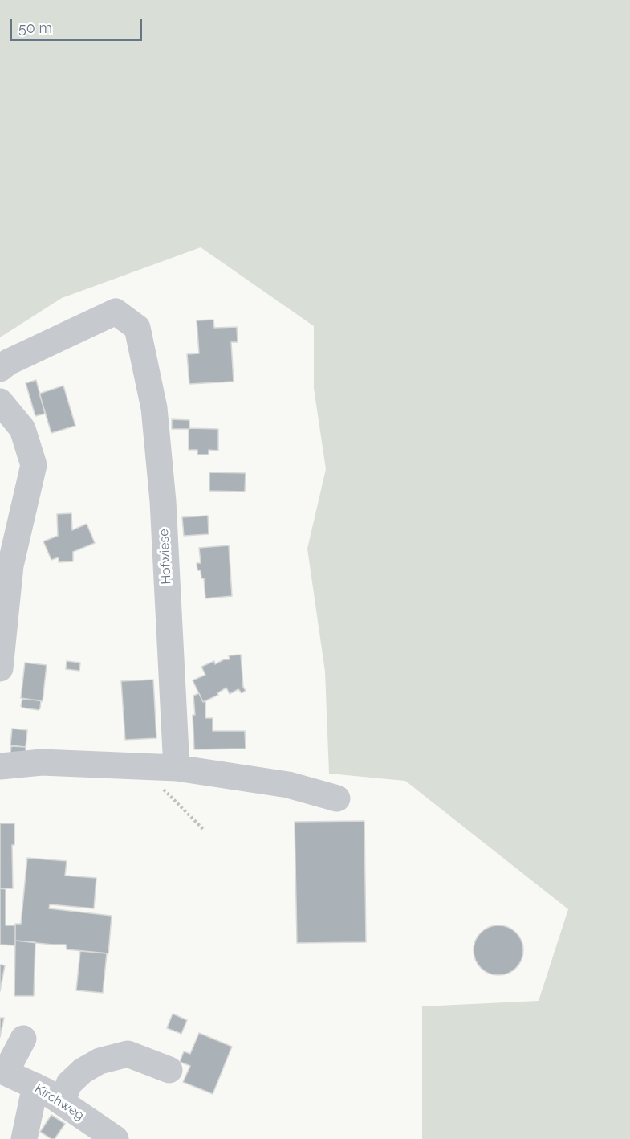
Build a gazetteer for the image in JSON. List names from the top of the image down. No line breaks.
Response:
{"streets":{"street":["Hofwiese","Kirchweg"]},"scale_bar":"50 m"}
